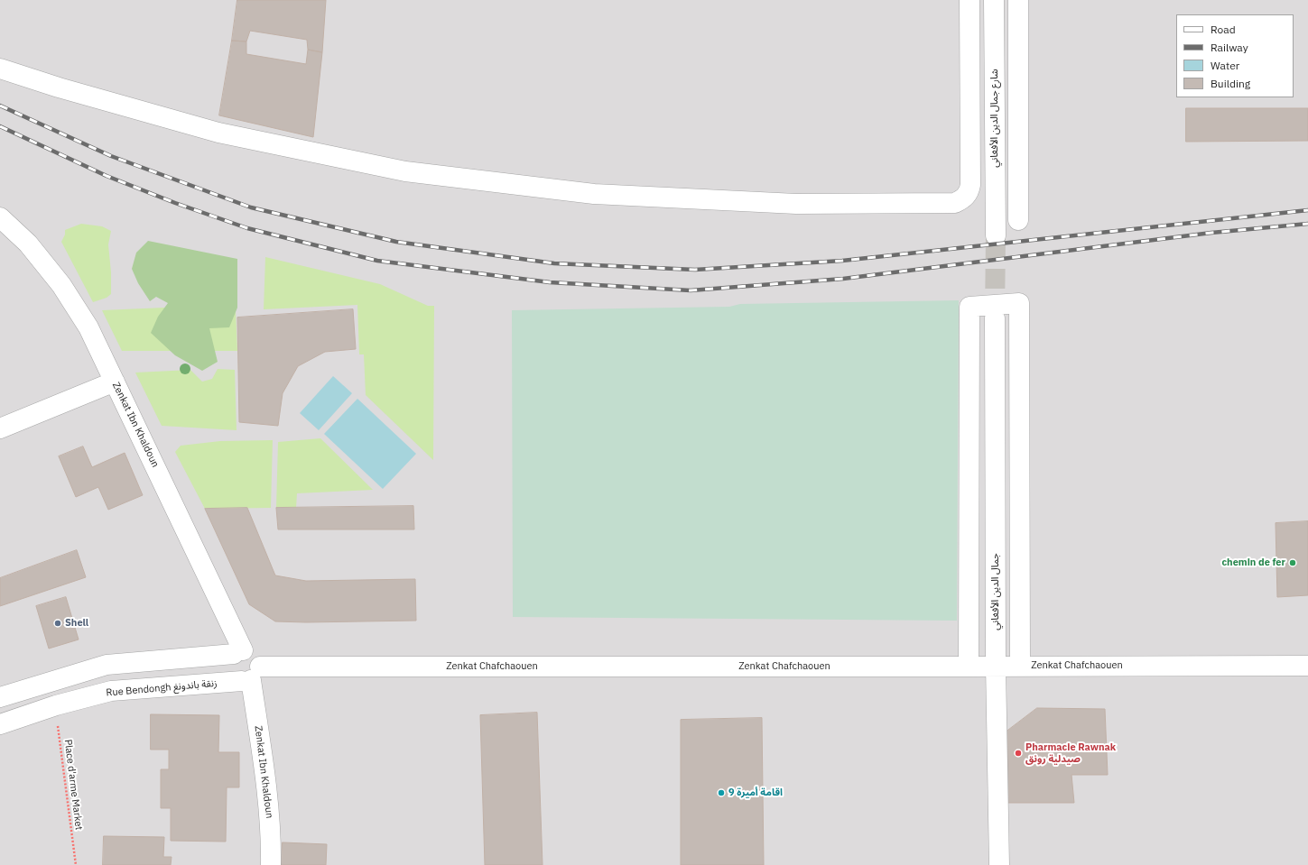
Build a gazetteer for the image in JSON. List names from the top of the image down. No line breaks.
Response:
{"streets":{"street":["شارع جمال الدين الأفغاني","Zenkat Ibn Khaldoun","جمال الدين الأفغاني","Zenkat Chafchaouen","Rue Bendongh زنقة باندونغ"],"path":["Place d'arme Market"]},"crossings":[["Zenkat Ibn Khaldoun","Zenkat Chafchaouen"],["Zenkat Ibn Khaldoun","Rue Bendongh زنقة باندونغ"],["جمال الدين الأفغاني","Zenkat Chafchaouen"],["Zenkat Chafchaouen","Rue Bendongh زنقة باندونغ"],["Rue Bendongh زنقة باندونغ","Place d'arme Market"]],"places":["chemin de fer","Shell","Pharmacie Rawnak صيدلية رونق","اقامة أميرة 9"],"legend":["Road","Railway","Water","Building"]}
